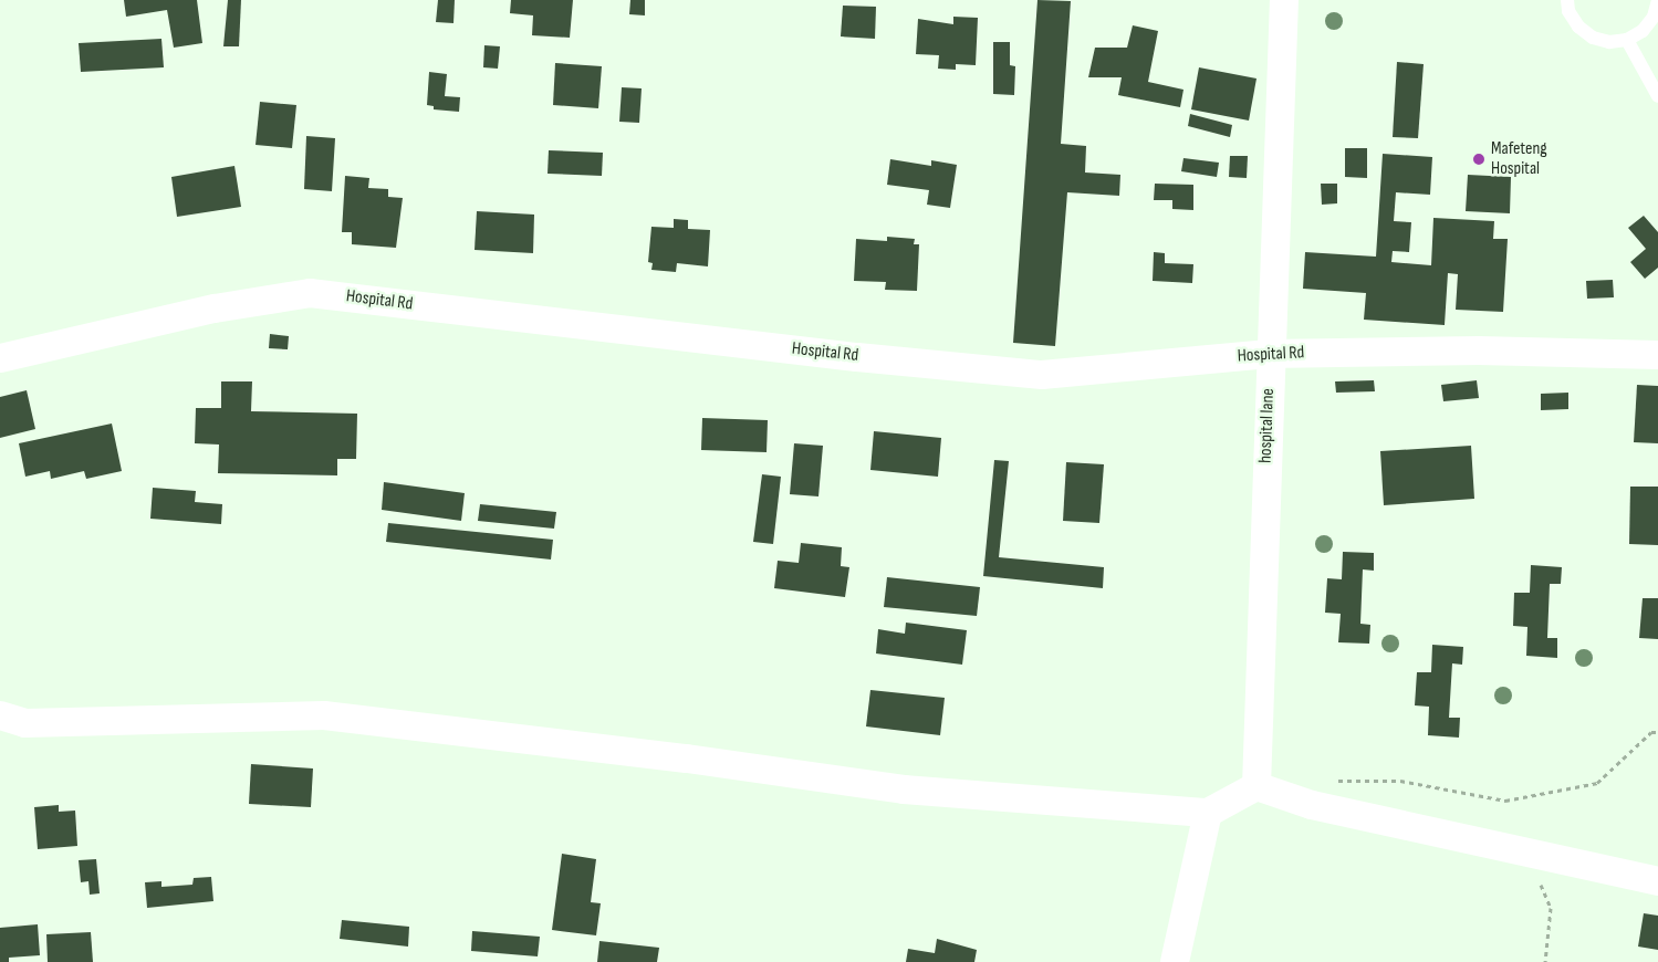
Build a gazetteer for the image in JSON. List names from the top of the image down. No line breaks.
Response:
{"streets":{"street":["Hospital Rd","hospital lane"]},"crossings":[["Hospital Rd","hospital lane"]],"places":["Mafeteng Hospital"]}
